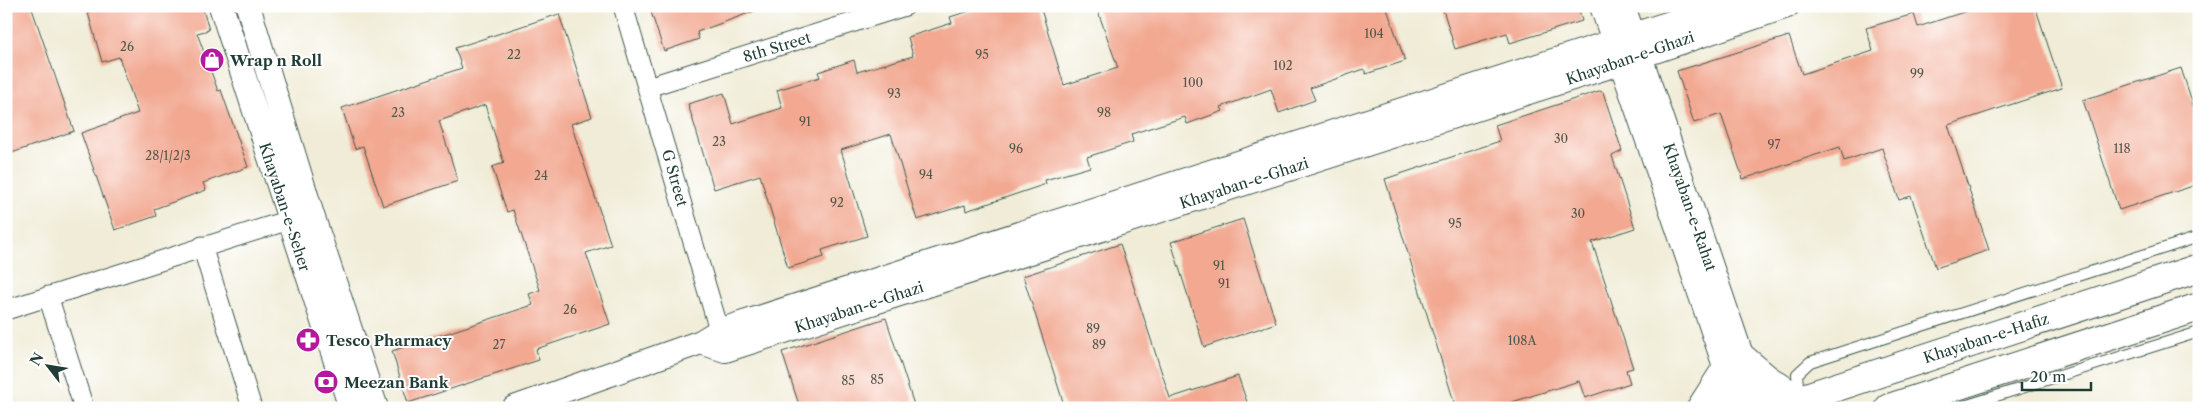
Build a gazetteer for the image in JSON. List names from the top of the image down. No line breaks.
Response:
{"streets":{"main road":["Khayaban-e-Hafiz"],"street":["8th Street","Khayaban-e-Ghazi","G Street","Khayaban-e-Seher","Khayaban-e-Rahat"]},"crossings":[["8th Street","G Street"],["Khayaban-e-Ghazi","G Street"],["Khayaban-e-Ghazi","Khayaban-e-Rahat"]],"places":{"shop":["Wrap n Roll"],"pharmacy":["Tesco Pharmacy"],"bank":["Meezan Bank"]},"house_numbers":["104","26","22","95","102","99","100","93","23","98","91","30","23","97","96","118","28/1/2/3","94","24","92","30","95","91","91","26","89","108A","27","89","85","85"],"scale_bar":"20 m","north":"top left"}
